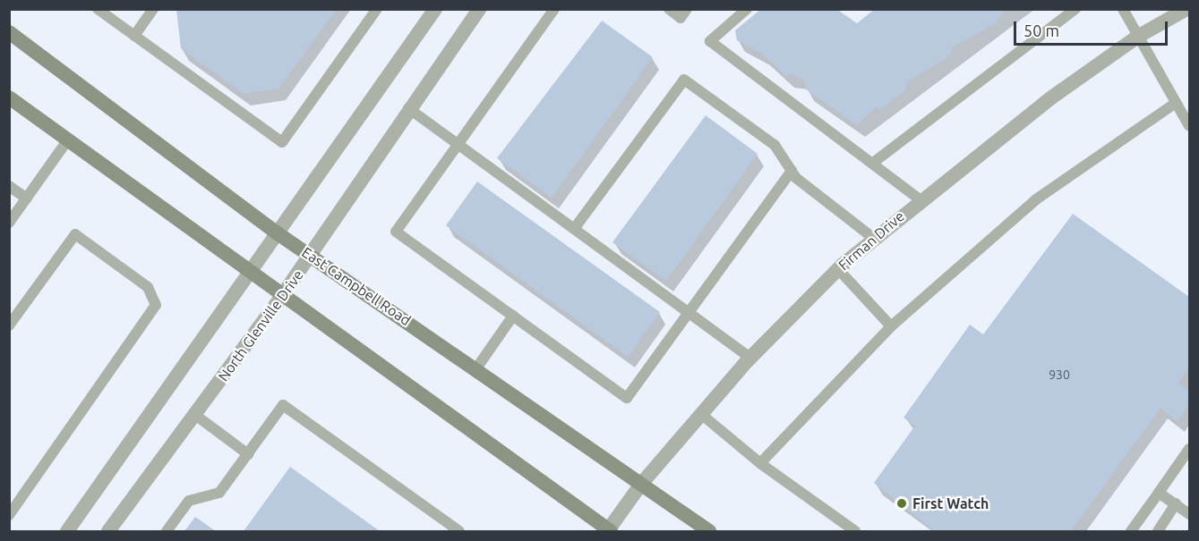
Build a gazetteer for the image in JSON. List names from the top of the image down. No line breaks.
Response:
{"streets":{"main road":["East Campbell Road"],"street":["Firman Drive","North Glenville Drive"]},"crossings":[["Firman Drive","East Campbell Road"],["East Campbell Road","North Glenville Drive"]],"places":["First Watch"],"house_numbers":["930"],"scale_bar":"50 m"}
